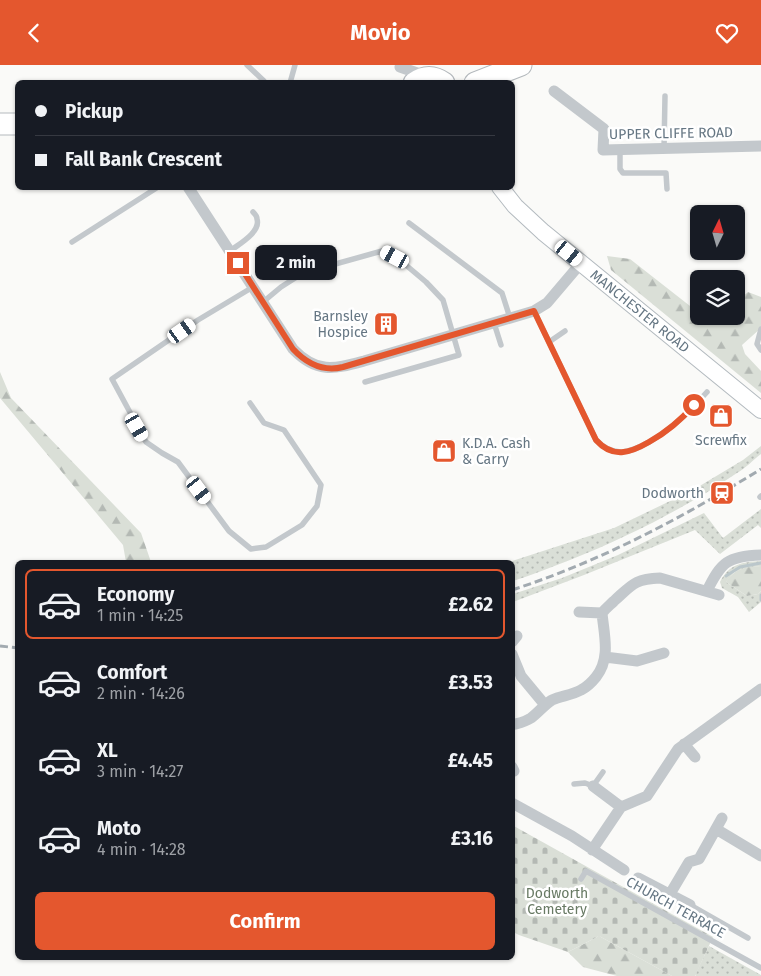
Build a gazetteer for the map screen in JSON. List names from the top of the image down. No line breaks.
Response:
{"streets":{"main road":["MANCHESTER ROAD"],"street":["UPPER CLIFFE ROAD"],"lane":["CHURCH TERRACE"]},"parks":["Dodworth Cemetery"],"places":{"building":["Barnsley Hospice"],"shop":["Screwfix","K.D.A. Cash & Carry"],"station":["Dodworth"]},"north":"top","page":{"header":"Movio","banner":["Pickup","Fall Bank Crescent"],"bubble":"2 min","list":[{"name":"Economy","note":"1 min · 14:25","value":"£2.62"},{"name":"Comfort","note":"2 min · 14:26","value":"£3.53"},{"name":"XL","note":"3 min · 14:27","value":"£4.45"},{"name":"Moto","note":"4 min · 14:28","value":"£3.16"}],"buttons":"Confirm"}}
